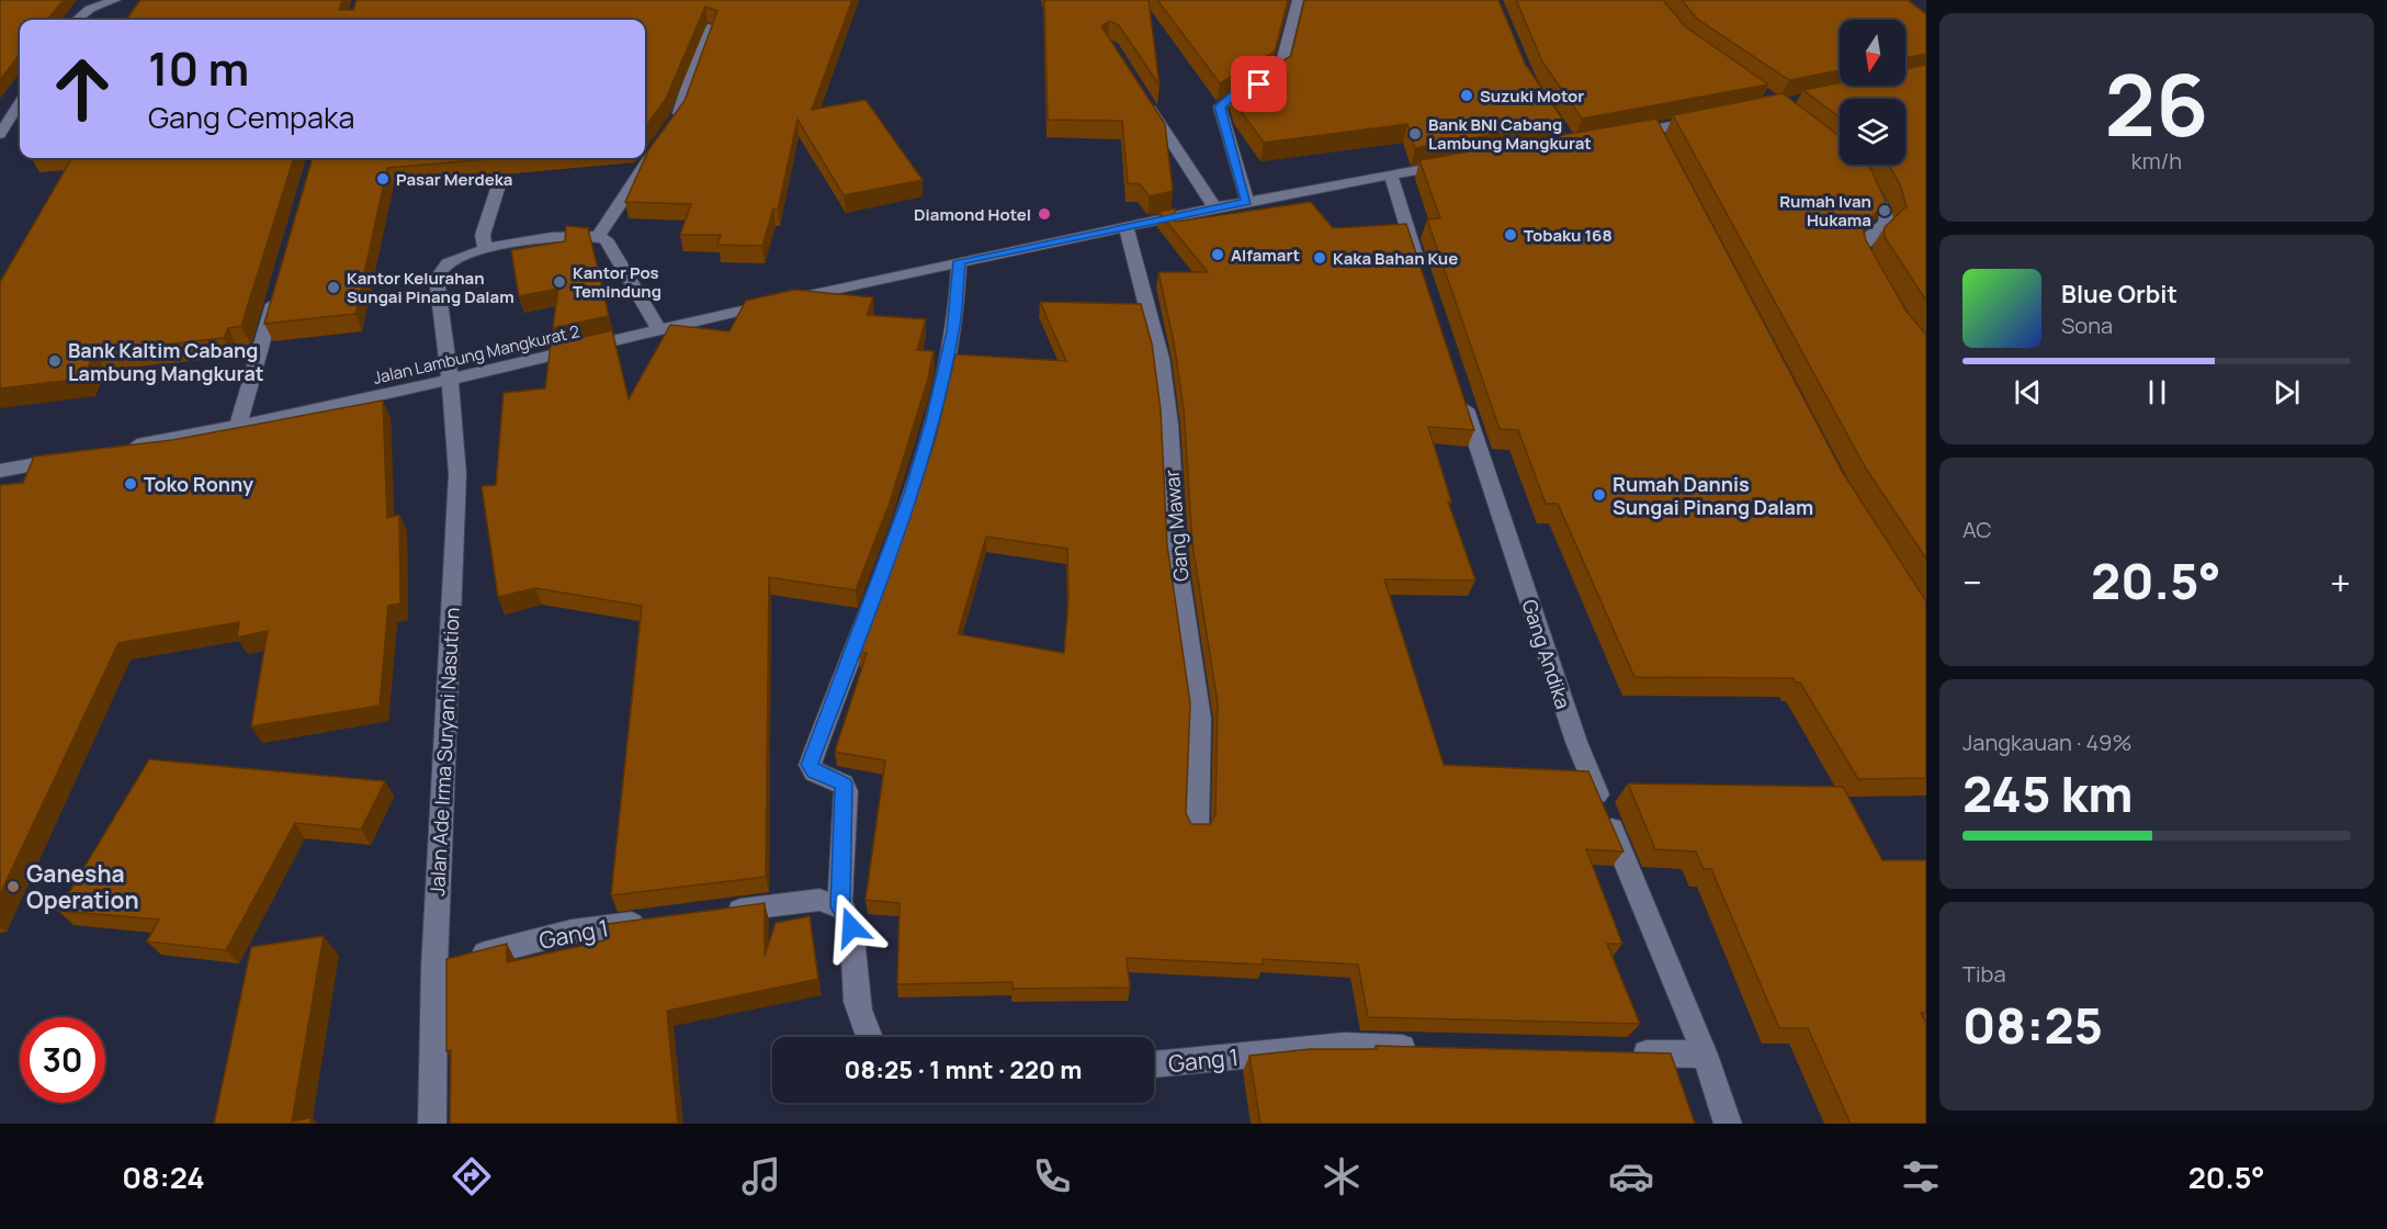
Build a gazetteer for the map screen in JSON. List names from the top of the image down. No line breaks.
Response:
{"streets":{"street":["Jalan Lambung Mangkurat 2","Gang Mawar","Gang Andika","Jalan Ade Irma Suryani Nasution","Gang 1"]},"crossings":[["Jalan Lambung Mangkurat 2","Gang Mawar"],["Jalan Lambung Mangkurat 2","Jalan Ade Irma Suryani Nasution"],["Jalan Ade Irma Suryani Nasution","Gang 1"]],"places":["Suzuki Motor","Bank BNI Cabang Lambung Mangkurat","Pasar Merdeka","Rumah Ivan Hukama","Diamond Hotel","Tobaku 168","Alfamart","Kaka Bahan Kue","Kantor Pos Temindung","Kantor Kelurahan Sungai Pinang Dalam","Bank Kaltim Cabang Lambung Mangkurat","Toko Ronny","Rumah Dannis Sungai Pinang Dalam","Ganesha Operation"],"north":"bottom","page":{"tile":[["26","km/h"],"AC",["Jangkauan · 49%","245 km"],["Tiba","08:25"]],"turn":["10 m","Gang Cempaka"],"song":["Blue Orbit","Sona"],"heat":["−","20.5°","+"],"limit":"30","trip":"08:25 · 1 mnt · 220 m","tabs":["08:24","20.5°"]}}
